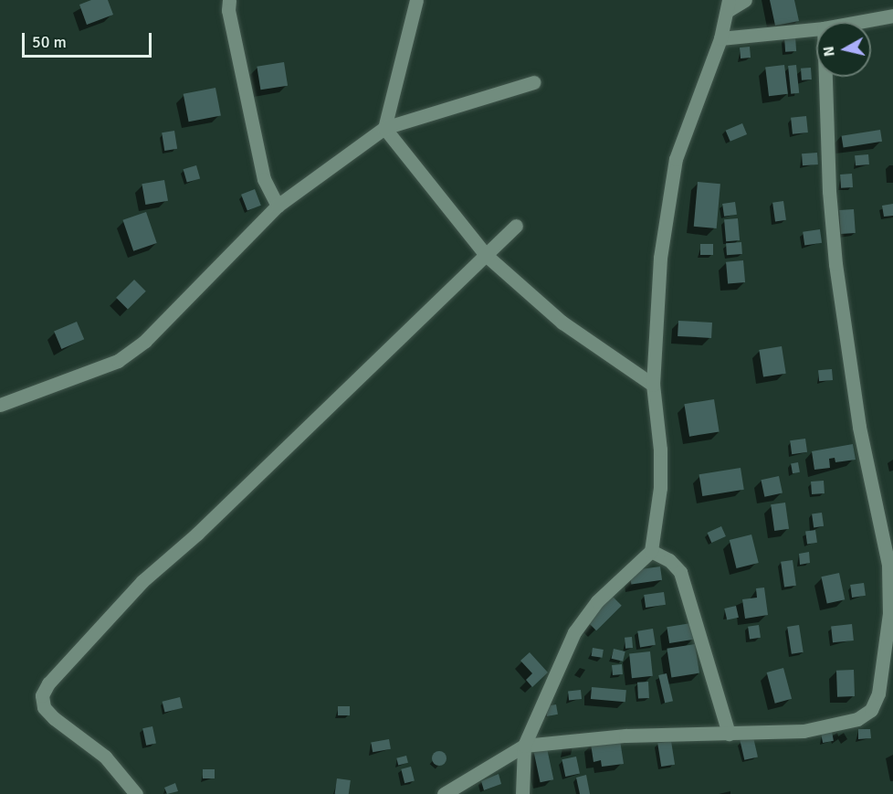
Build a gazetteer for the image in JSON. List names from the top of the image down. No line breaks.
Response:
{"scale_bar":"50 m","north":"left"}
